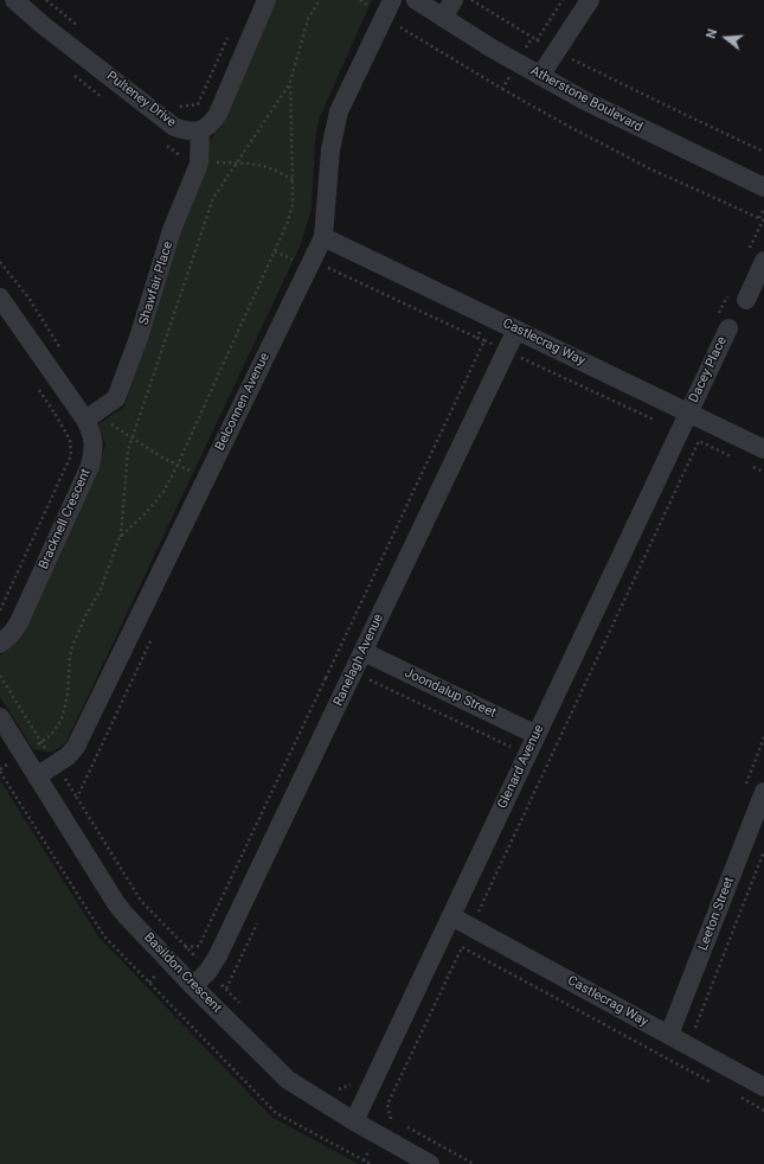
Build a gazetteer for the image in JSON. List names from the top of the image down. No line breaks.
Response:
{"streets":{"street":["Pulteney Drive","Atherstone Boulevard","Shawfair Place","Castlecrag Way","Dacey Place","Belconnen Avenue","Bracknell Crescent","Ranelagh Avenue","Joondalup Street","Glenard Avenue","Leeton Street","Basildon Crescent"]},"crossings":[["Pulteney Drive","Shawfair Place"],["Shawfair Place","Bracknell Crescent"],["Castlecrag Way","Dacey Place"],["Castlecrag Way","Belconnen Avenue"],["Castlecrag Way","Ranelagh Avenue"],["Castlecrag Way","Glenard Avenue"],["Castlecrag Way","Leeton Street"],["Dacey Place","Glenard Avenue"],["Belconnen Avenue","Basildon Crescent"],["Ranelagh Avenue","Joondalup Street"],["Ranelagh Avenue","Basildon Crescent"],["Joondalup Street","Glenard Avenue"],["Glenard Avenue","Basildon Crescent"]],"north":"left"}
